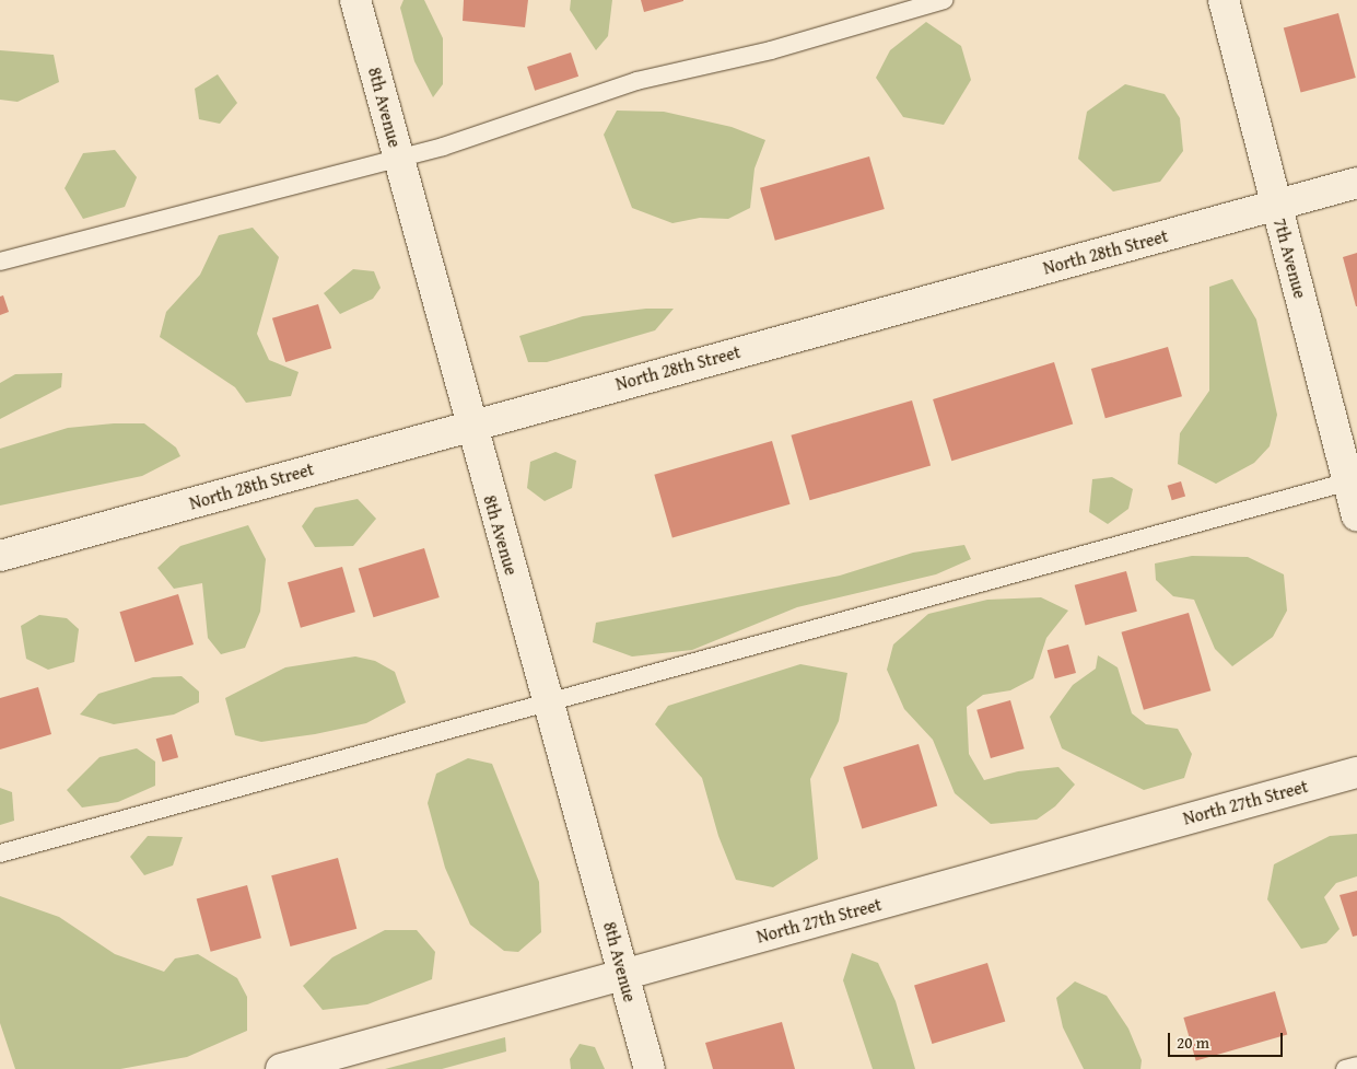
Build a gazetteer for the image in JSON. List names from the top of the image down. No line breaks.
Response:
{"streets":{"street":["8th Avenue","North 28th Street","7th Avenue","North 27th Street"]},"crossings":[["8th Avenue","North 28th Street"],["8th Avenue","North 27th Street"],["North 28th Street","7th Avenue"]],"scale_bar":"20 m"}
